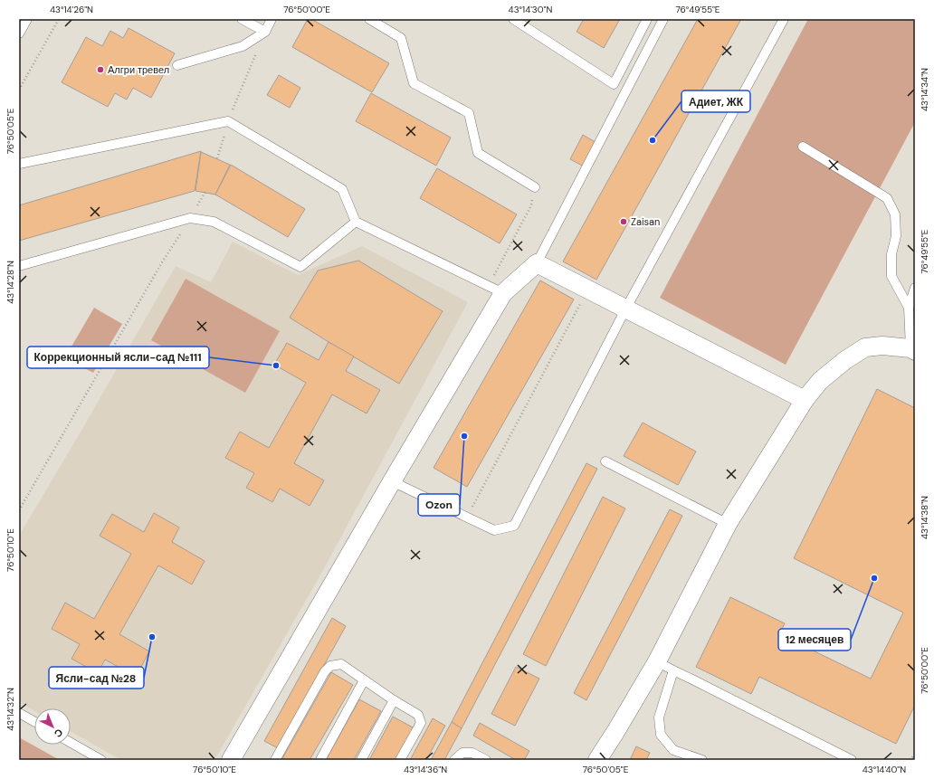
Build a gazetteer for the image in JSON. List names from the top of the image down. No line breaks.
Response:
{"places":["Алгри тревел","Адиет, ЖК","Zaisan","Коррекционный ясли-сад №111","Ozon","12 месяцев","Ясли-сад №28"],"north":"bottom right","coordinates":["43°14'26\"N","76°50'00\"E","43°14'30\"N","76°49'55\"E","43°14'34\"N","76°50'05\"E","43°14'28\"N","43°14'38\"N","76°50'10\"E","43°14'32\"N","43°14'36\"N","43°14'40\"N"]}
